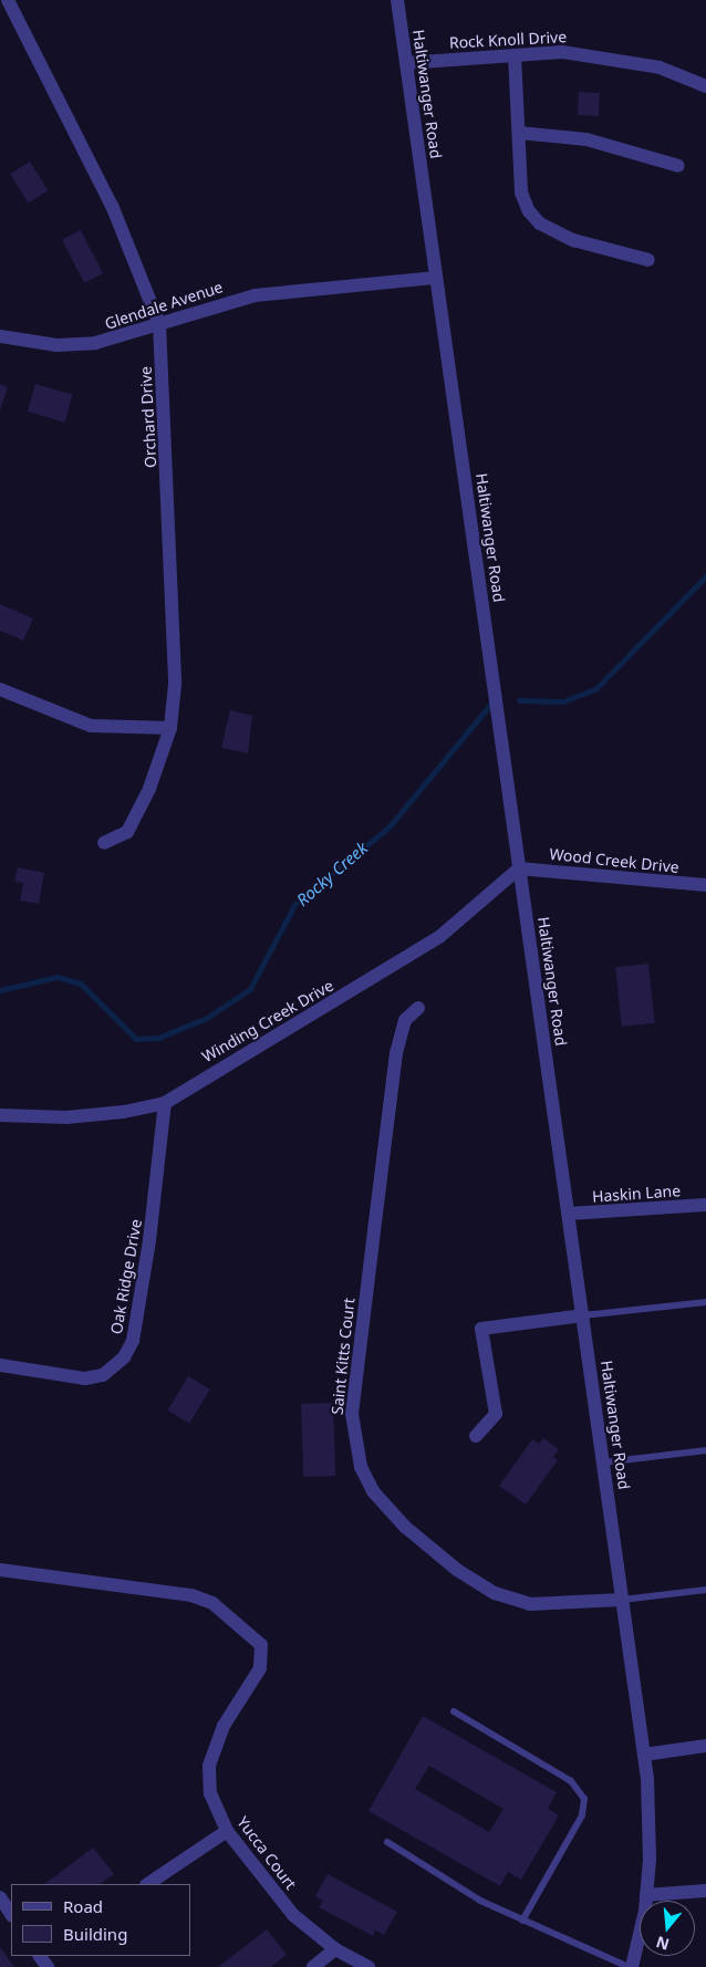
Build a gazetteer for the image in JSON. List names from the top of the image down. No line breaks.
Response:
{"streets":{"street":["Rock Knoll Drive","Haltiwanger Road","Glendale Avenue","Orchard Drive","Wood Creek Drive","Winding Creek Drive","Haskin Lane","Oak Ridge Drive","Saint Kitts Court","Yucca Court"]},"crossings":[["Rock Knoll Drive","Haltiwanger Road"],["Haltiwanger Road","Glendale Avenue"],["Haltiwanger Road","Wood Creek Drive"],["Haltiwanger Road","Winding Creek Drive"],["Haltiwanger Road","Haskin Lane"],["Haltiwanger Road","Saint Kitts Court"],["Glendale Avenue","Orchard Drive"],["Wood Creek Drive","Winding Creek Drive"],["Winding Creek Drive","Oak Ridge Drive"]],"water":["Rocky Creek"],"legend":["Road","Building"],"north":"bottom"}
